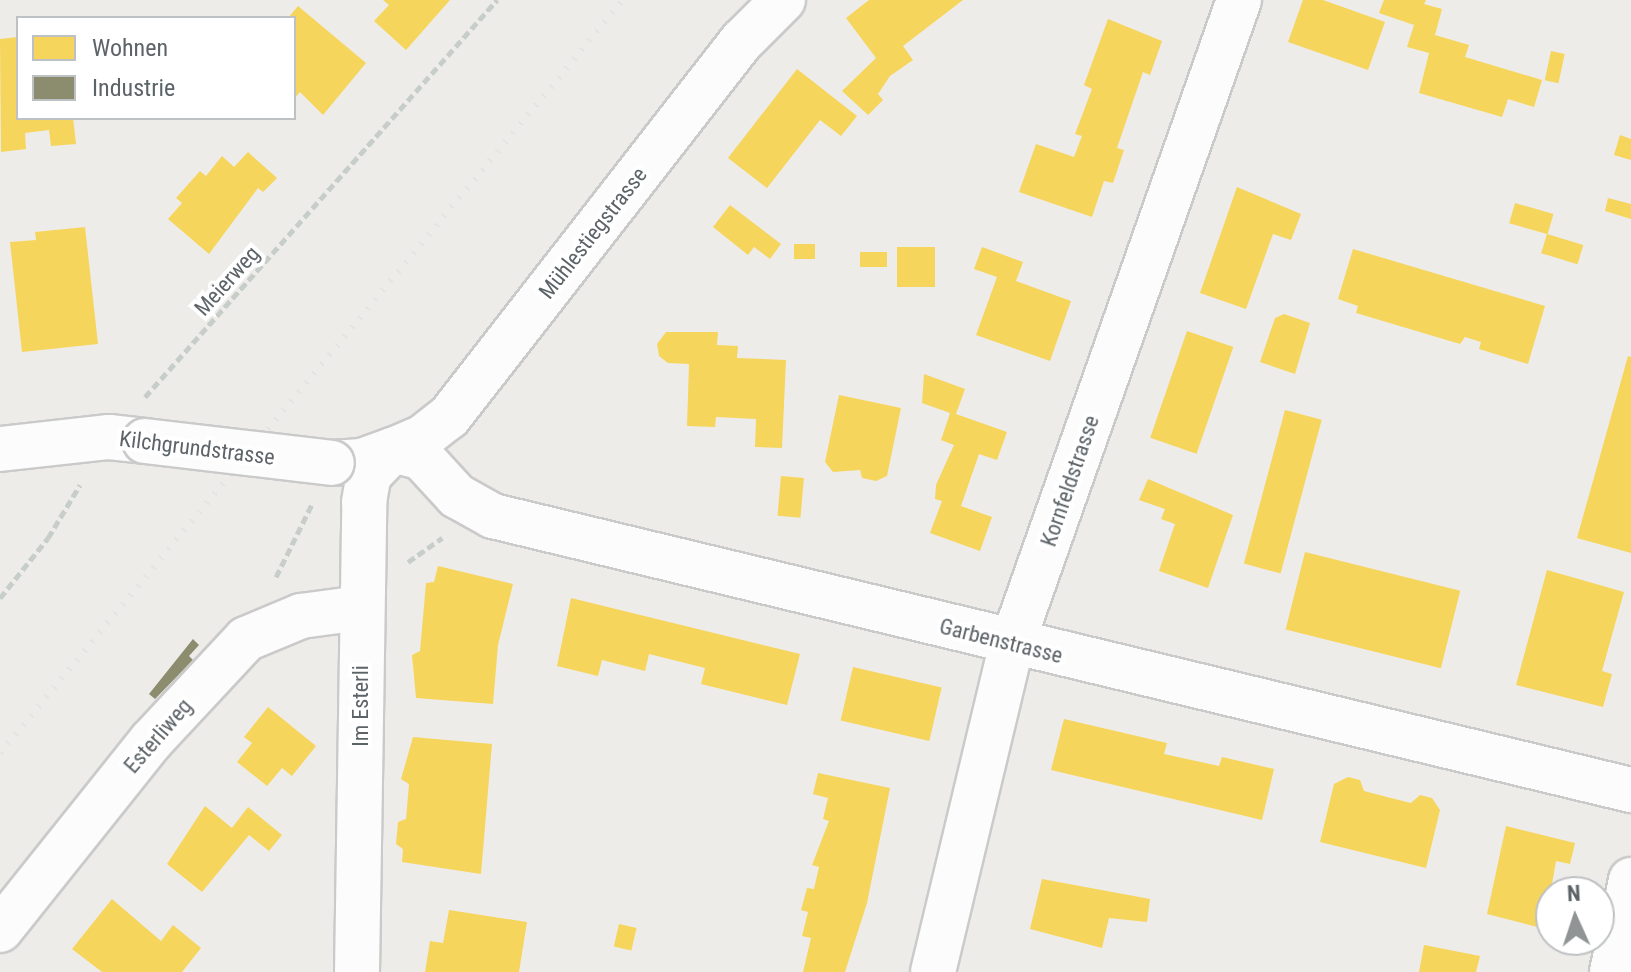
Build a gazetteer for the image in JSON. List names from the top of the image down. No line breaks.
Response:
{"streets":{"street":["Mühlestiegstrasse","Kilchgrundstrasse","Kornfeldstrasse","Garbenstrasse","Im Esterli","Esterliweg"],"path":["Meierweg"]},"crossings":[["Mühlestiegstrasse","Kilchgrundstrasse"],["Mühlestiegstrasse","Garbenstrasse"],["Mühlestiegstrasse","Im Esterli"],["Meierweg","Kilchgrundstrasse"],["Kilchgrundstrasse","Garbenstrasse"],["Kilchgrundstrasse","Im Esterli"],["Kornfeldstrasse","Garbenstrasse"],["Garbenstrasse","Im Esterli"],["Im Esterli","Esterliweg"]],"legend":["Wohnen","Industrie"],"north":"top"}
